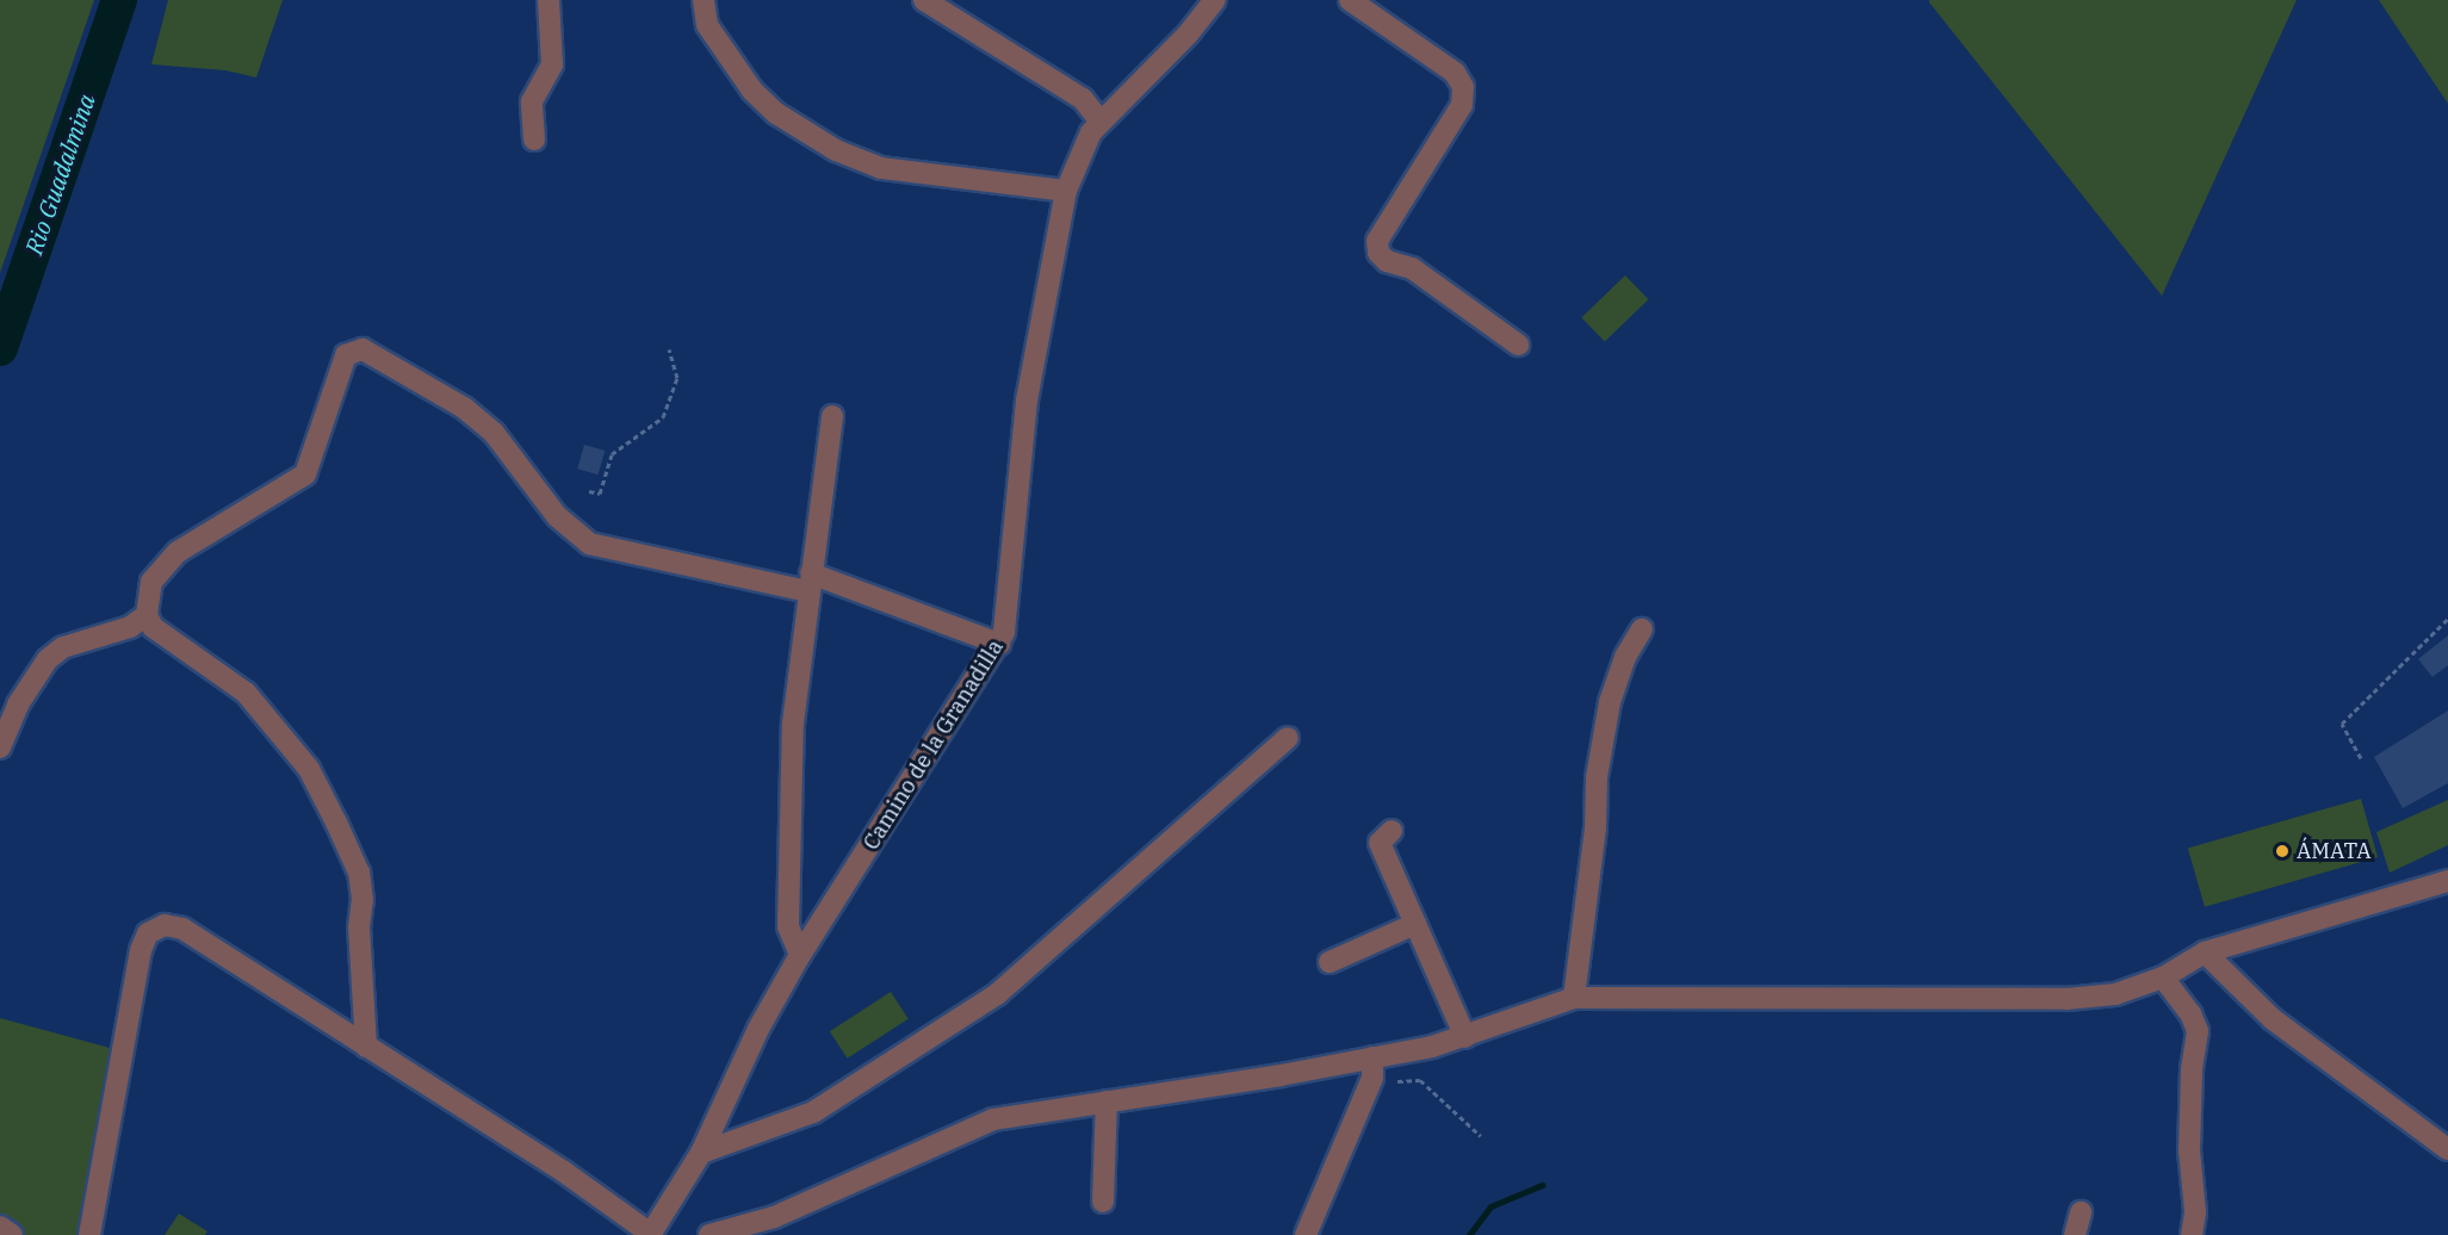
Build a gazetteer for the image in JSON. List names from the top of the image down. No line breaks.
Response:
{"streets":{"street":["Camino de la Granadilla"]},"water":["Rio Guadalmina"],"places":["ÁMATA"]}
